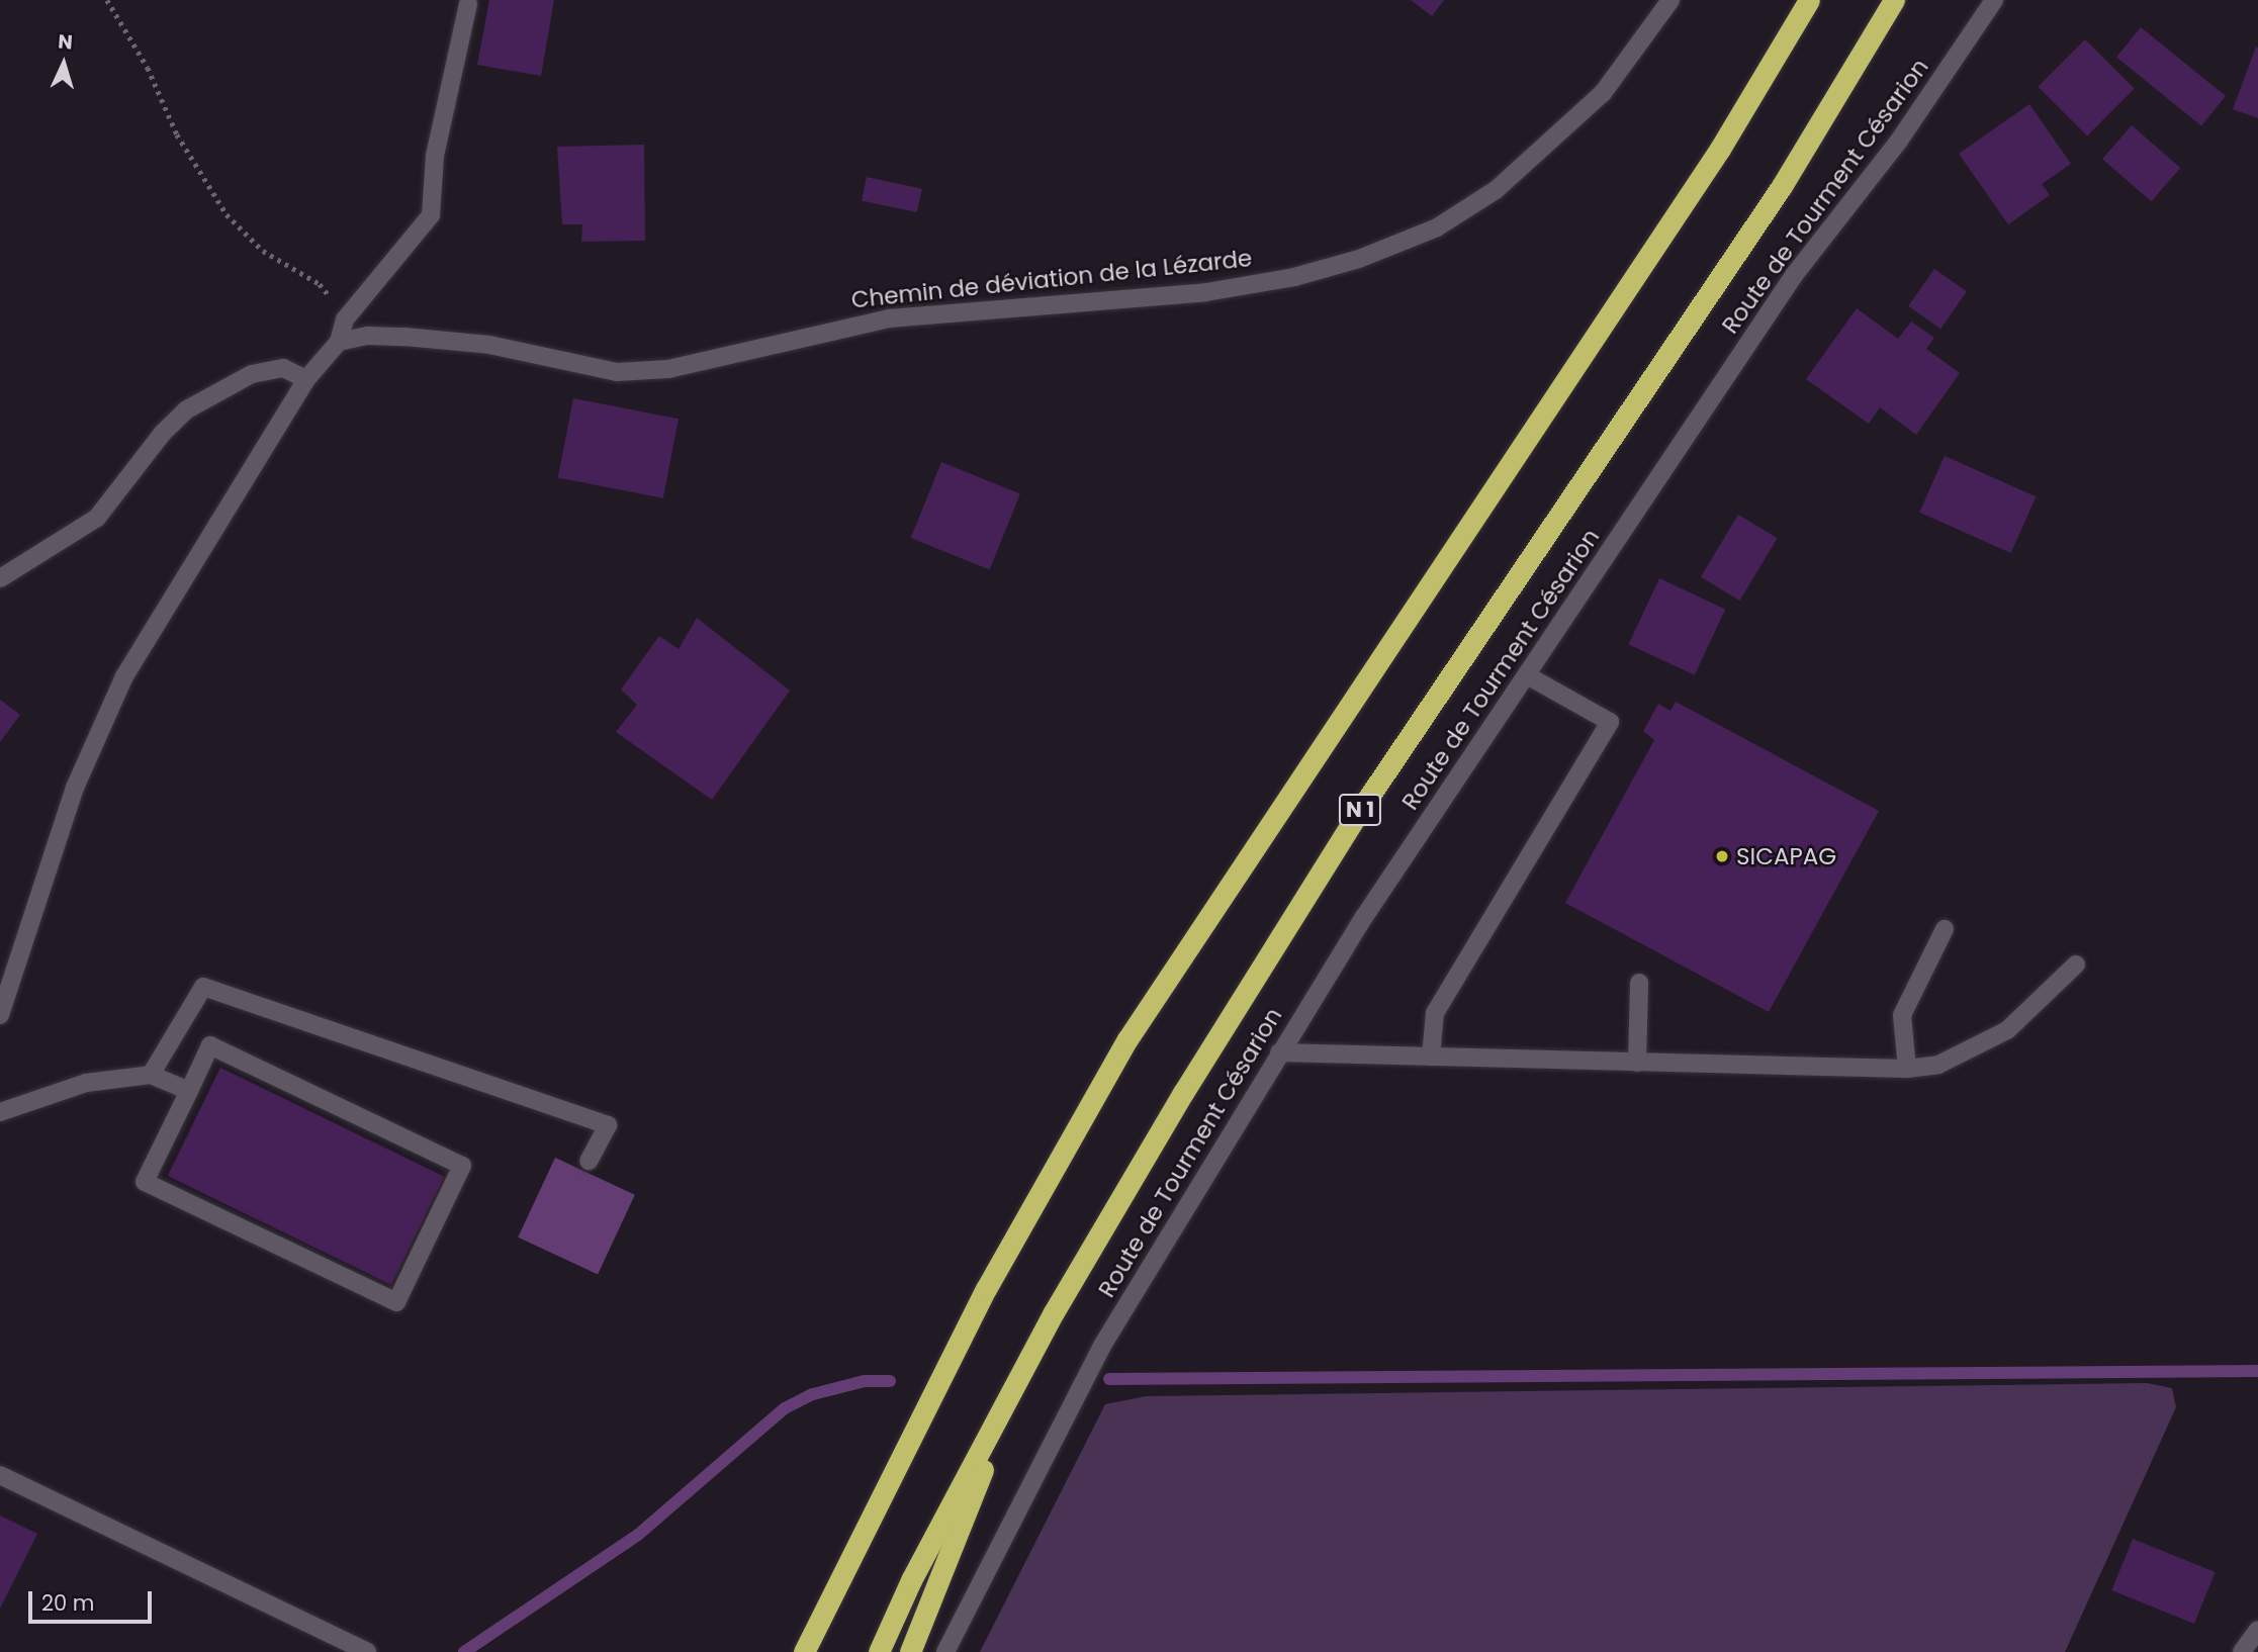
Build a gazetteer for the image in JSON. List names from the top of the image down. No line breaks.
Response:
{"streets":{"highway":["N 1"],"street":["Route de Tourment Césarion","Chemin de déviation de la Lézarde"]},"places":["SICAPAG"],"scale_bar":"20 m","north":"top"}
